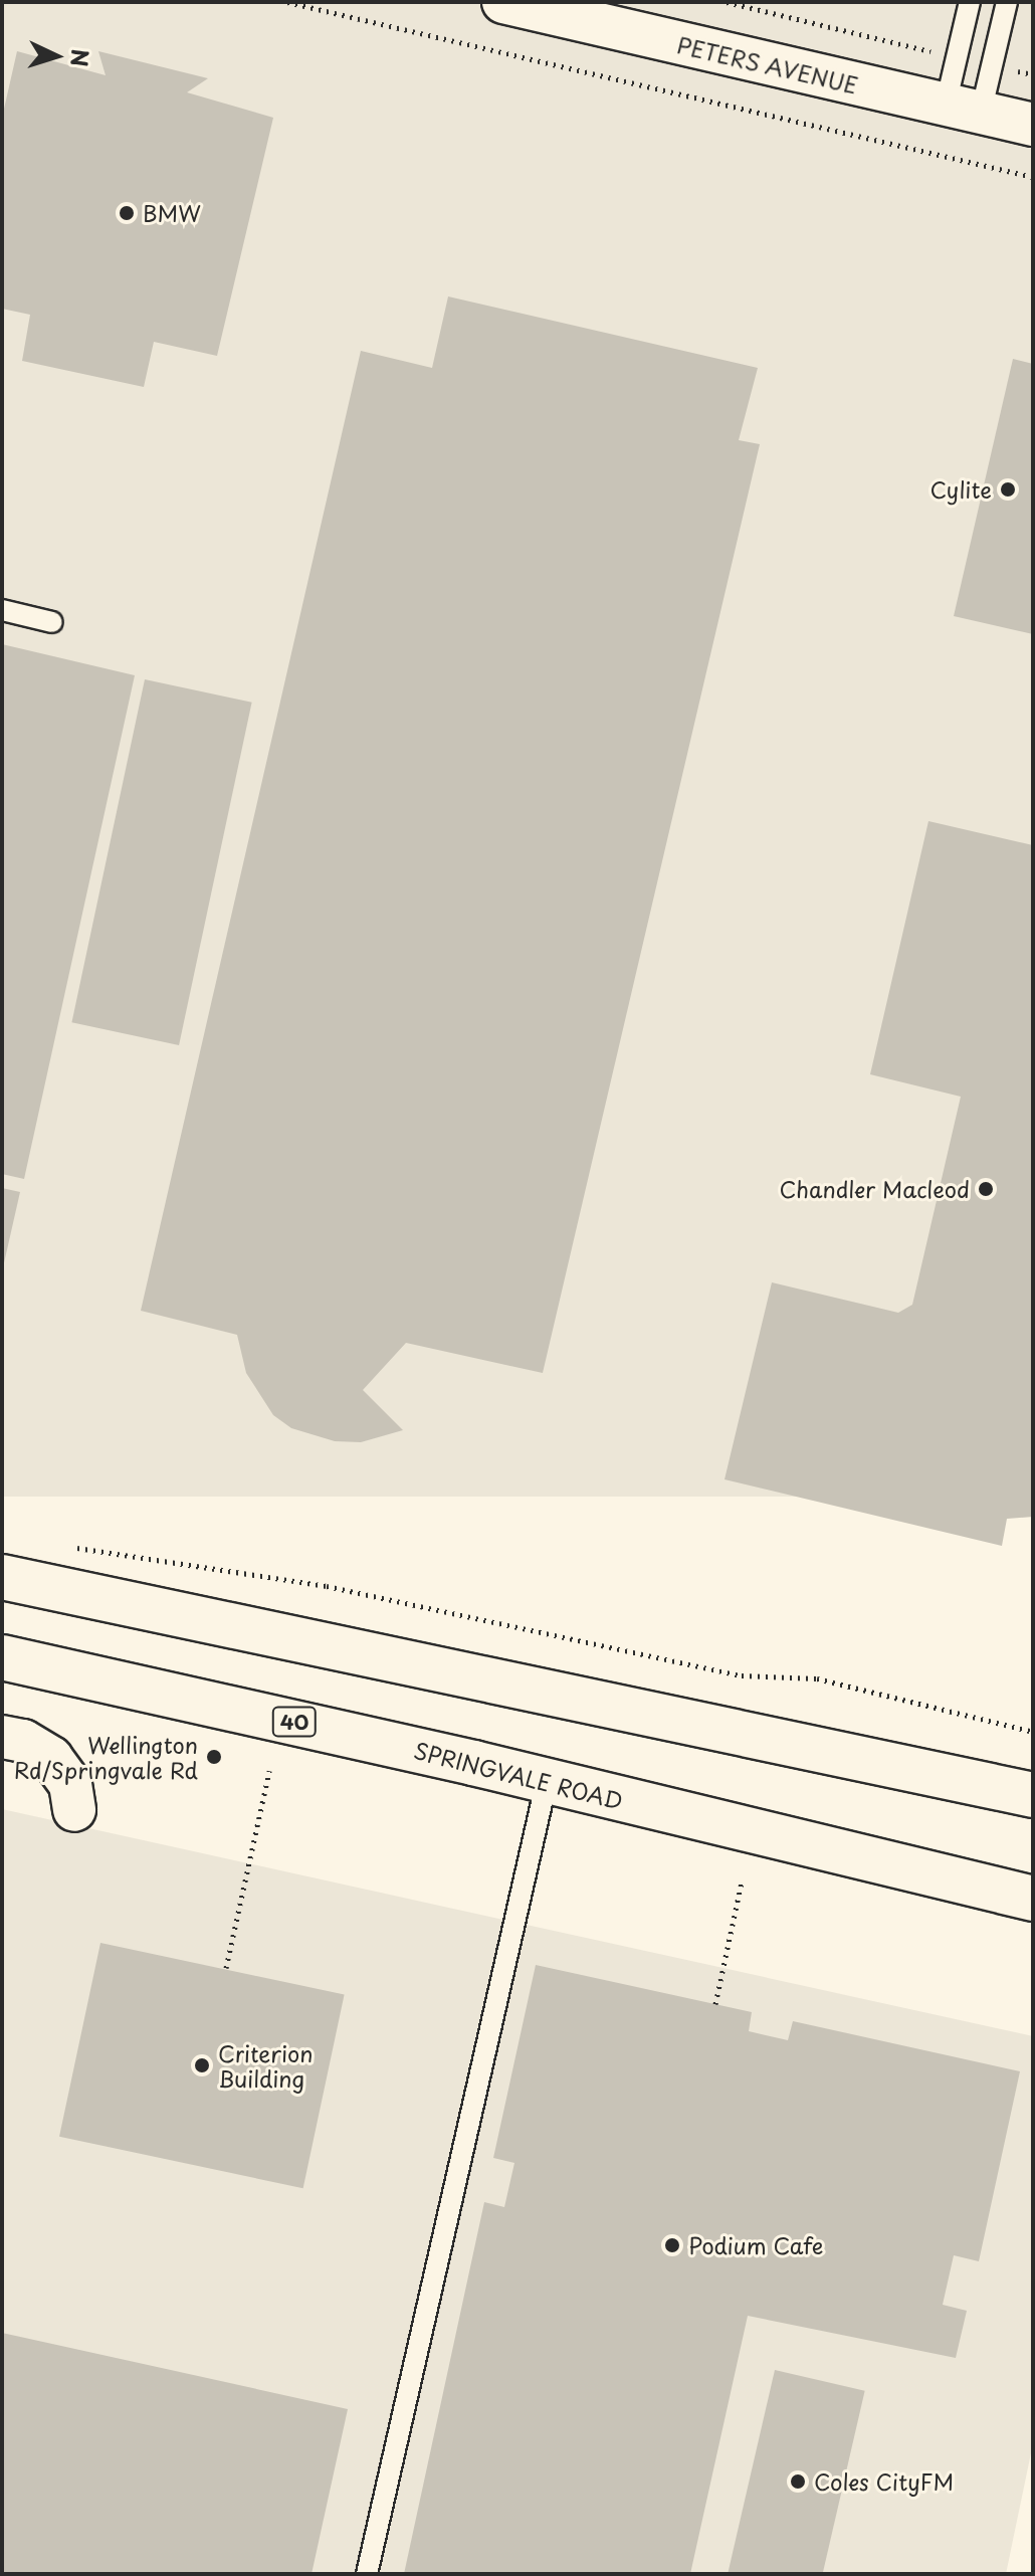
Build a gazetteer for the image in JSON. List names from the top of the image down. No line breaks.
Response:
{"streets":{"highway":["40","SPRINGVALE ROAD"],"street":["PETERS AVENUE"]},"places":["BMW","Cylite","Chandler Macleod","Wellington Rd/Springvale Rd","Criterion Building","Podium Cafe","Coles CityFM"],"north":"right"}
